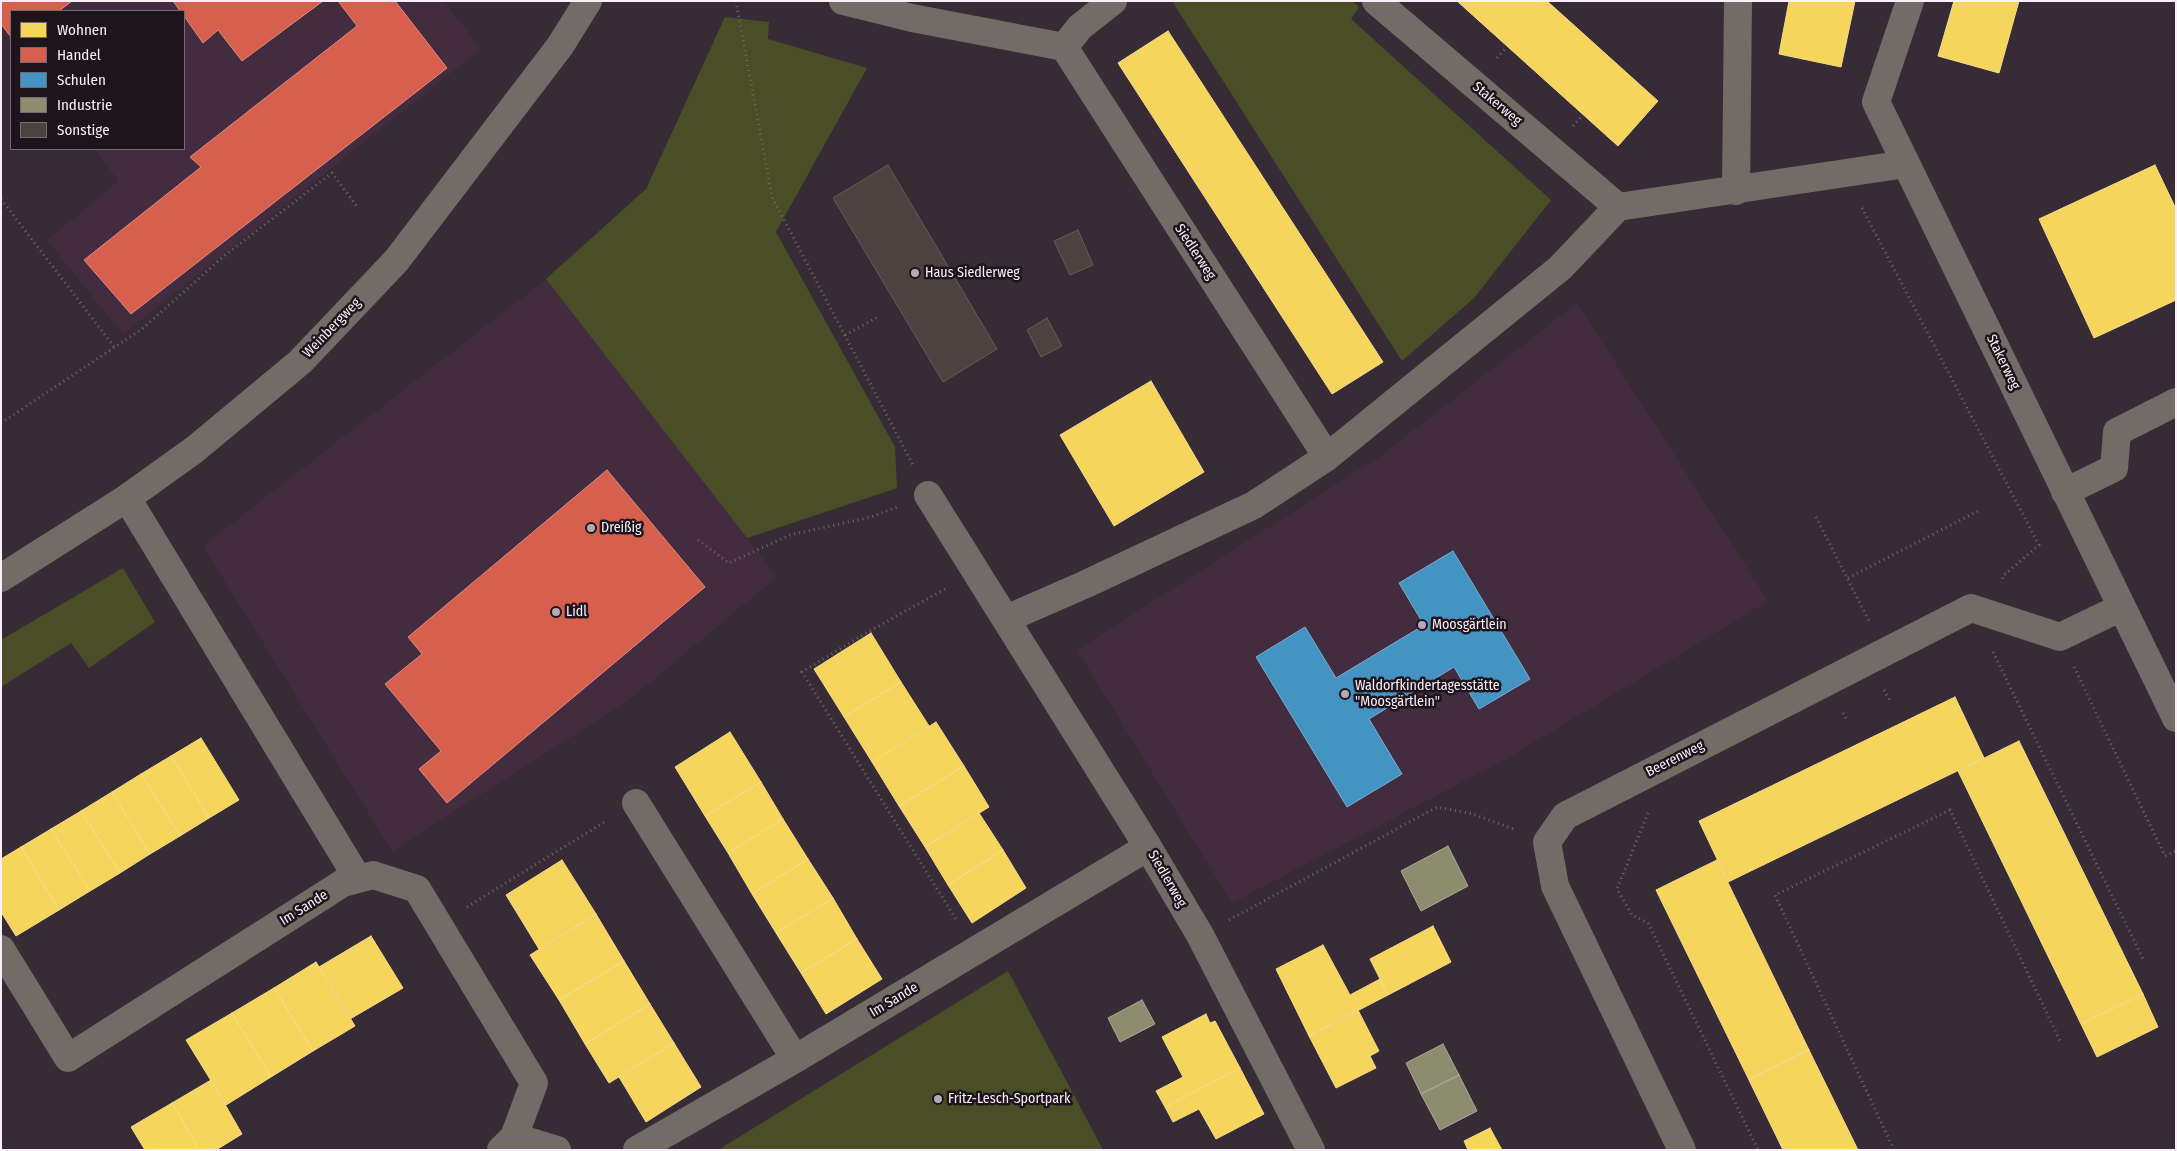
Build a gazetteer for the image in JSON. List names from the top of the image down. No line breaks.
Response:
{"streets":{"street":["Stakerweg","Siedlerweg","Weinbergweg","Beerenweg","Im Sande"]},"crossings":[["Siedlerweg","Im Sande"]],"places":["Haus Siedlerweg","Dreißig","Lidl","Moosgärtlein","Waldorfkindertagesstätte \"Moosgärtlein\"","Fritz-Lesch-Sportpark"],"legend":["Wohnen","Handel","Schulen","Industrie","Sonstige"]}
